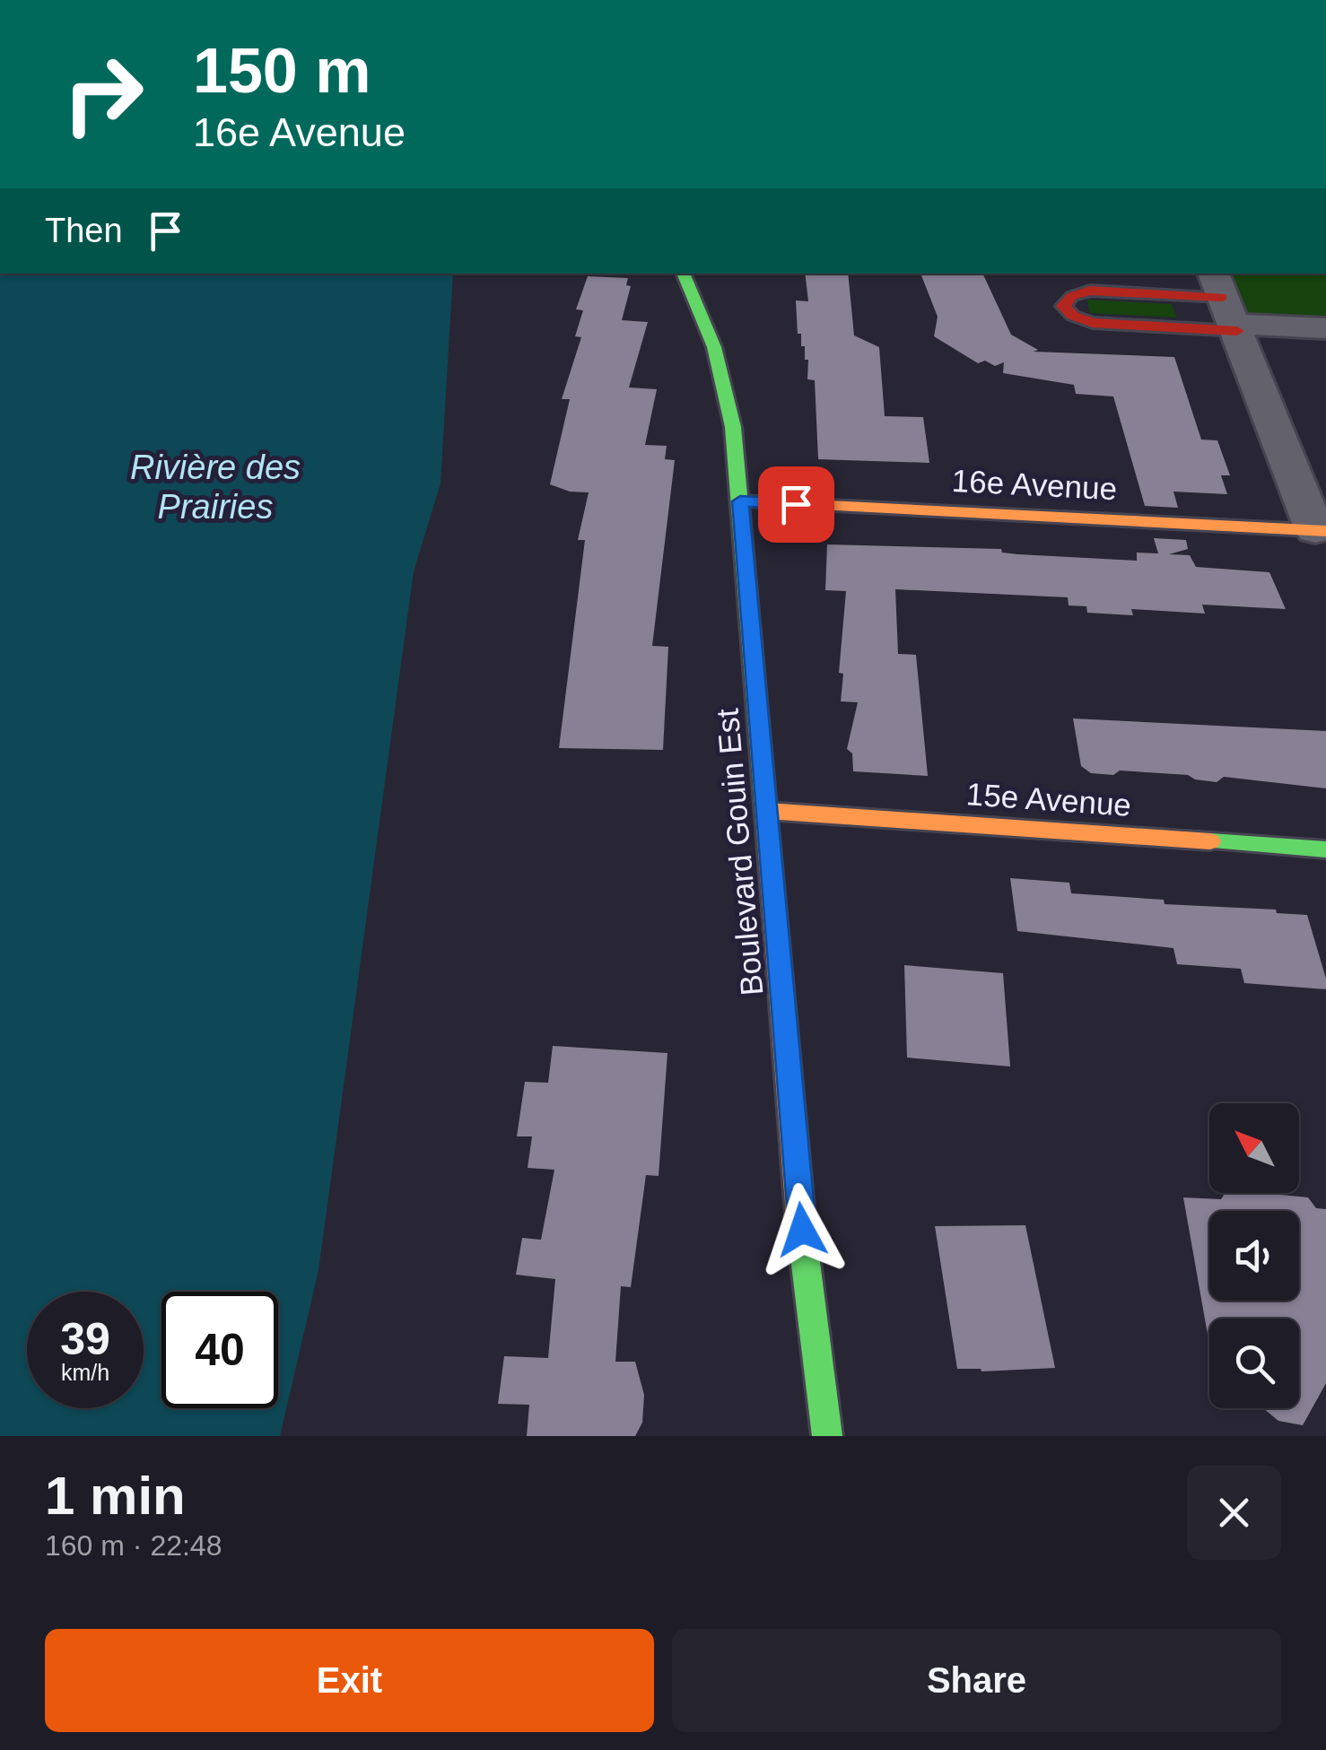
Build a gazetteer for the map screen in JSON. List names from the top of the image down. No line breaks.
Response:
{"streets":{"street":["16e Avenue","15e Avenue","Boulevard Gouin Est"]},"crossings":[["16e Avenue","Boulevard Gouin Est"],["15e Avenue","Boulevard Gouin Est"]],"water":["Rivière des Prairies"],"north":"top left","page":{"turn":["150 m","16e Avenue"],"then":"Then","speed":"39 km/h","limit":"40","heading":["1 min","160 m · 22:48"],"buttons":["Exit","Share"]}}
